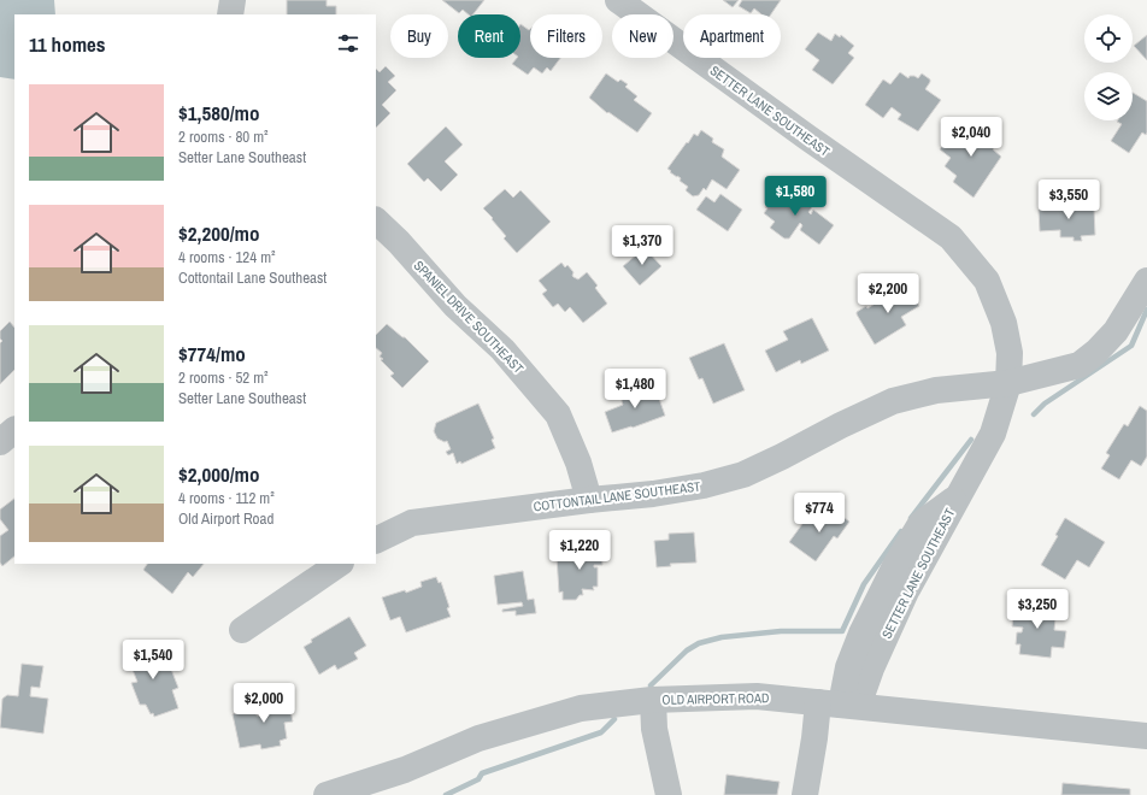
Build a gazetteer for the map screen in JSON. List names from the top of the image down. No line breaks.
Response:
{"streets":{"street":["SETTER LANE SOUTHEAST","SPANIEL DRIVE SOUTHEAST","COTTONTAIL LANE SOUTHEAST","OLD AIRPORT ROAD"]},"crossings":[["SETTER LANE SOUTHEAST","COTTONTAIL LANE SOUTHEAST"],["SETTER LANE SOUTHEAST","OLD AIRPORT ROAD"],["SPANIEL DRIVE SOUTHEAST","COTTONTAIL LANE SOUTHEAST"]],"page":{"chip":["Buy","Rent","Filters","New","Apartment"],"heading":"11 homes","list":[{"name":"$1,580/mo","note":"2 rooms · 80 m² · Setter Lane Southeast"},{"name":"$2,200/mo","note":"4 rooms · 124 m² · Cottontail Lane Southeast"},{"name":"$774/mo","note":"2 rooms · 52 m² · Setter Lane Southeast"},{"name":"$2,000/mo","note":"4 rooms · 112 m² · Old Airport Road"}],"price":["$2,040","$1,580","$3,550","$1,370","$2,200","$1,480","$774","$1,220","$3,250","$1,540","$2,000"]}}
